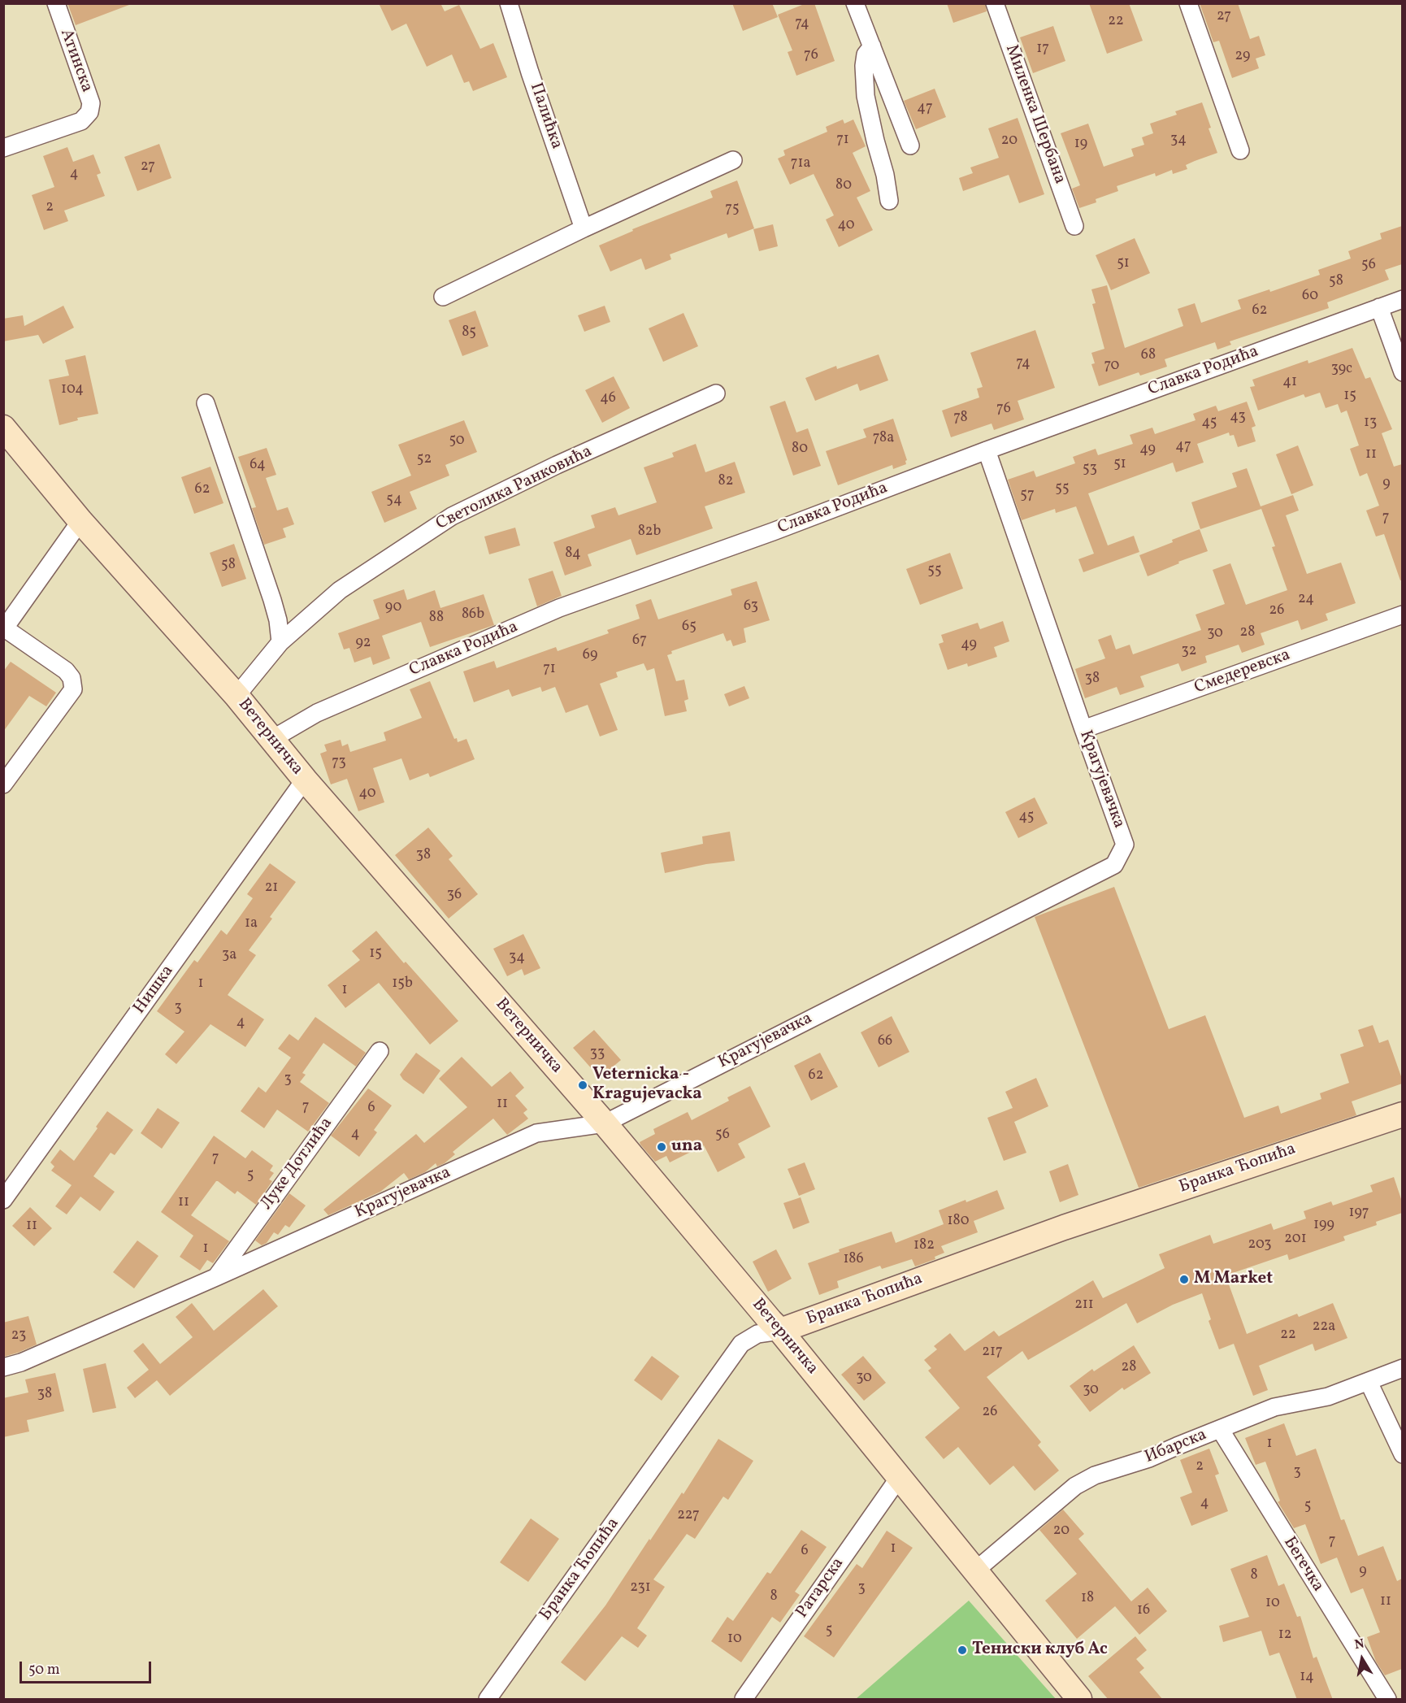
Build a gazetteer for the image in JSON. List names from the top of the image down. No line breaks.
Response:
{"streets":{"street":["Атинска","Миленка Шербана","Палићка","Славка Родића","Светолика Ранковића","Смедеревска","Ветерничка","Крагујевачка","Нишка","Луке Дотлића","Бранка Ћопића","Ибарска","Бегечка","Ратарска"]},"crossings":[["Славка Родића","Ветерничка"],["Славка Родића","Крагујевачка"],["Светолика Ранковића","Ветерничка"],["Смедеревска","Крагујевачка"],["Ветерничка","Крагујевачка"],["Ветерничка","Нишка"],["Ветерничка","Бранка Ћопића"],["Ветерничка","Ибарска"],["Ветерничка","Ратарска"],["Крагујевачка","Луке Дотлића"],["Ибарска","Бегечка"]],"places":["Veternicka - Kragujevacka","una","M Market","Тениски клуб Ас"],"house_numbers":["27","22","74","17","76","29","47","71","34","20","19","71a","27","4","80","2","75","40","51","56","58","60","62","85","68","74","70","39c","41","104","15","46","76","43","78","45","13","78a","50","47","80","49","11","52","51","64","53","82","9","55","62","57","54","7","82b","84","58","55","24","63","90","26","86b","88","65","28","30","67","92","49","32","69","71","38","73","40","45","38","21","36","1a","15","3a","34","1","15b","1","3","4","66","33","62","3","11","7","6","4","56","7","5","11","197","180","199","11","201","203","182","1","186","211","22a","22","23","217","28","30","30","38","26","1","2","3","4","5","227","20","7","1","6","9","8","231","3","8","18","11","10","16","5","12","10","14"],"scale_bar":"50 m","north":"top"}
